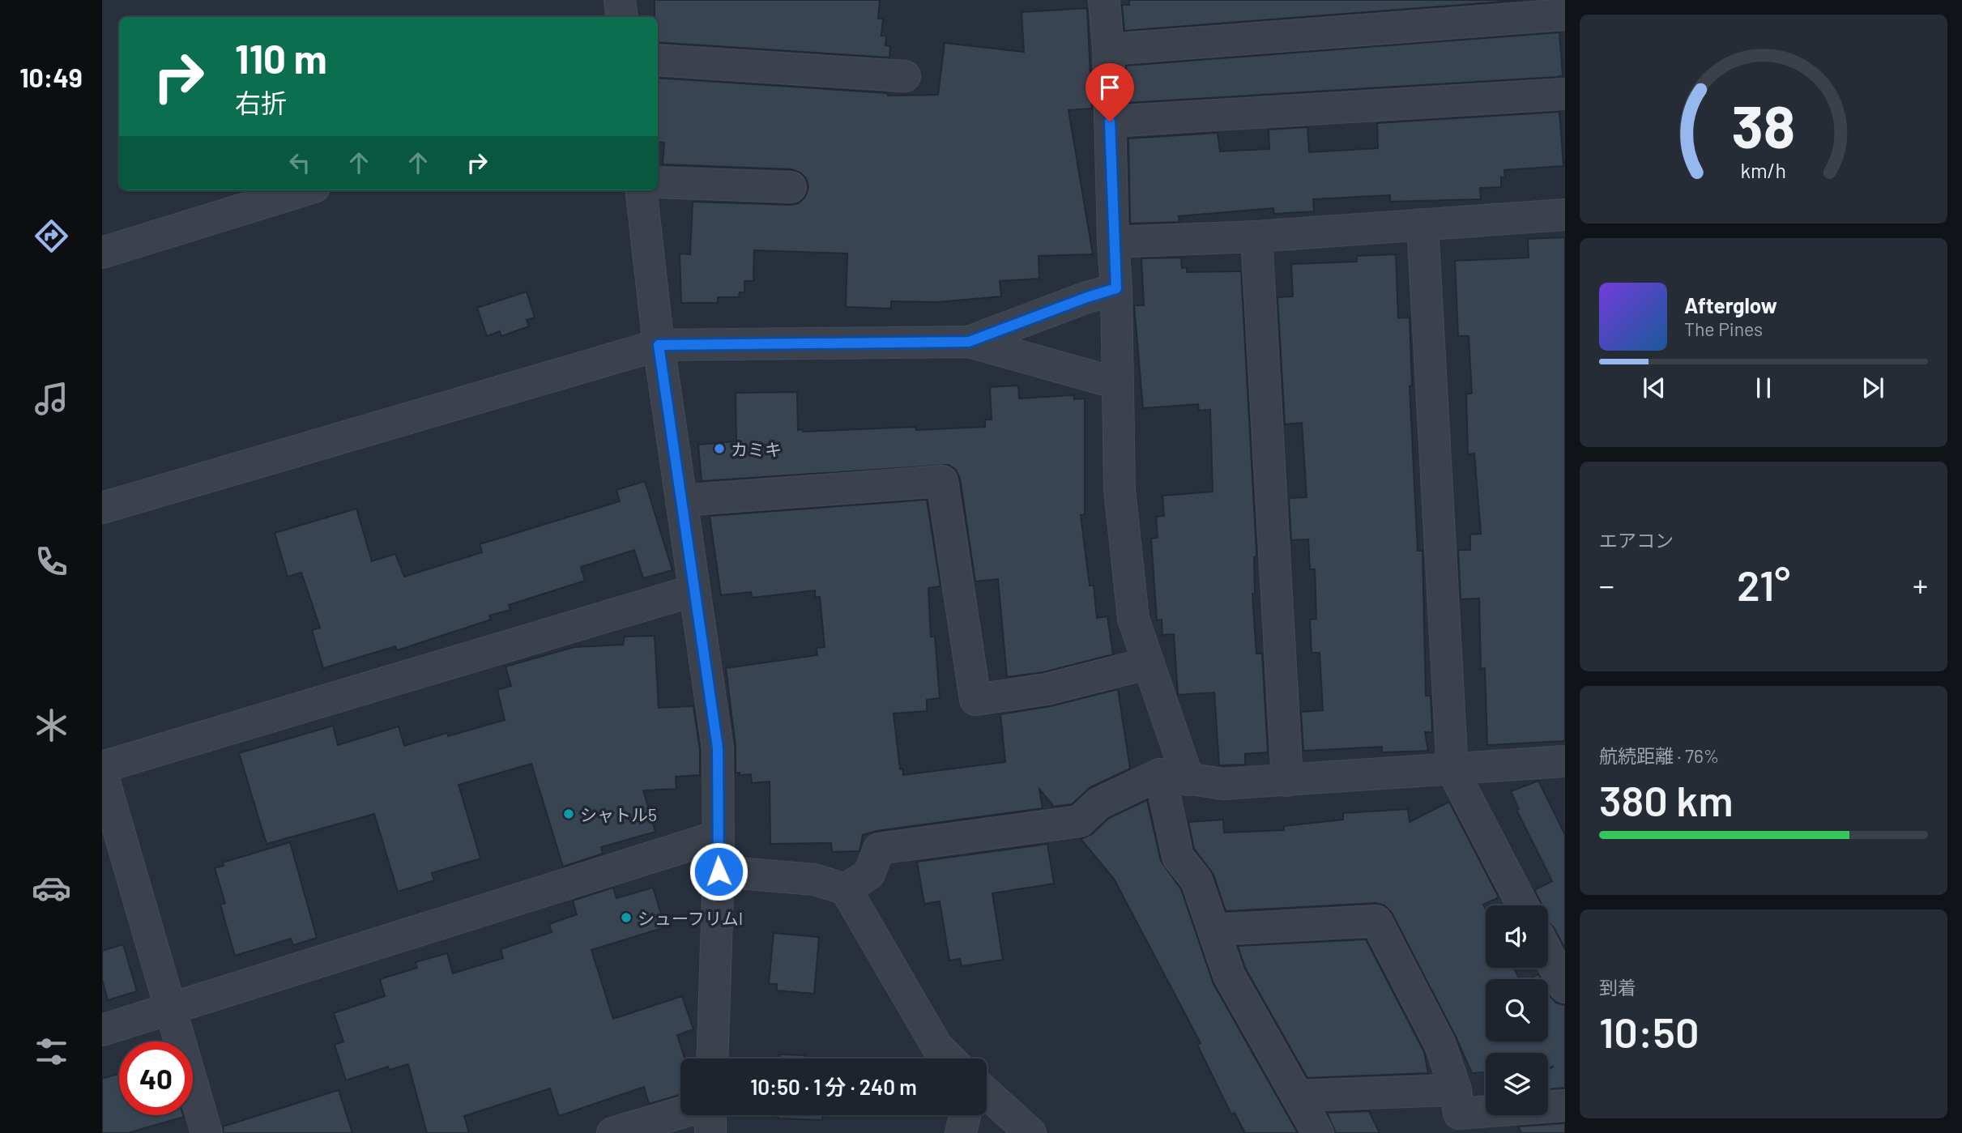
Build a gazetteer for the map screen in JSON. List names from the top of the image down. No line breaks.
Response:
{"places":["カミキ","シャトル5","シューフリムI"],"page":{"tabs":"10:49","turn":["110 m","右折"],"song":["Afterglow","The Pines"],"tile":["エアコン",["航続距離 · 76%","380 km"],["到着","10:50"]],"heat":["−","21°","+"],"limit":"40","trip":"10:50 · 1 分 · 240 m","gauge":["38","km/h"]}}
